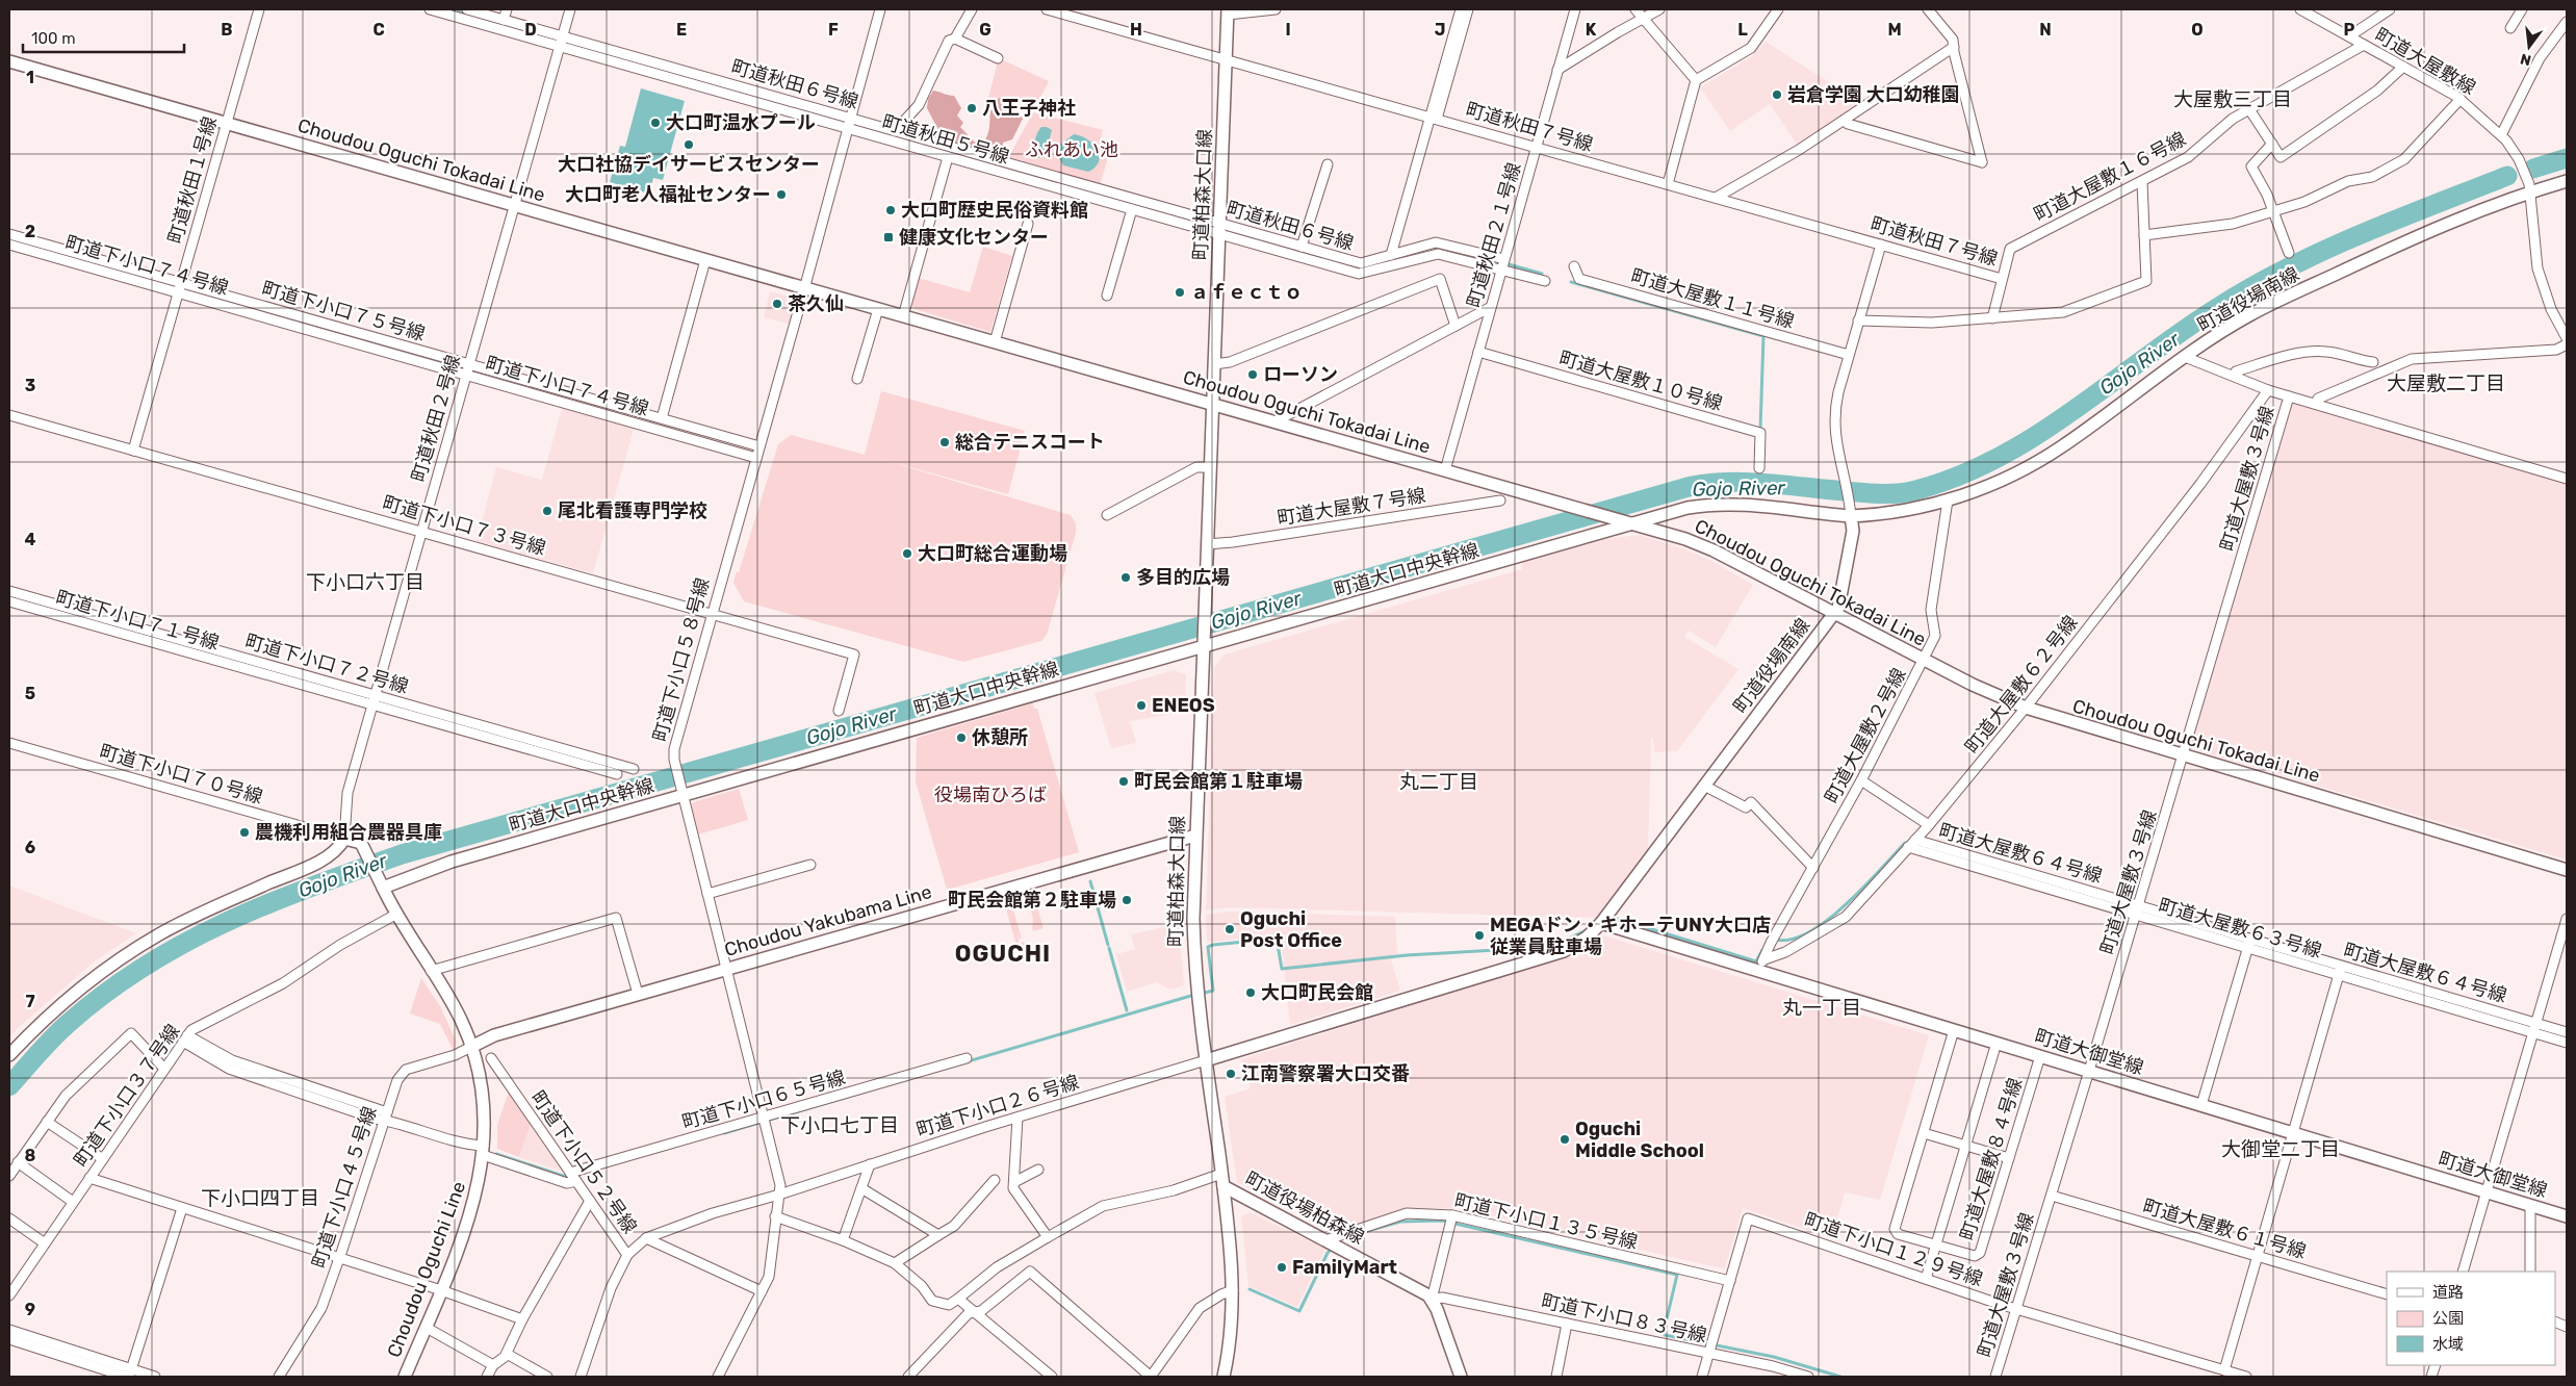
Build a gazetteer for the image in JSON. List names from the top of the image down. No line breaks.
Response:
{"streets":{"street":["町道大屋敷線","町道秋田６号線","町道秋田７号線","町道秋田５号線","Choudou Oguchi Tokadai Line","町道大屋敷１６号線","町道秋田１号線","町道柏森大口線","町道秋田２１号線","町道下小口７４号線","町道大屋敷１１号線","町道役場南線","町道下小口７５号線","町道大屋敷１０号線","町道秋田２号線","町道大屋敷３号線","町道大屋敷７号線","町道下小口７３号線","町道大口中央幹線","町道下小口７１号線","町道下小口５８号線","町道下小口７２号線","町道大屋敷６２号線","町道大屋敷２号線","町道下小口７０号線","町道大屋敷６４号線","Choudou Yakubama Line","町道大屋敷６３号線","町道大御堂線","町道下小口３７号線","町道下小口６５号線","町道下小口２６号線","町道大屋敷８４号線","町道下小口５２号線","町道下小口４５号線","町道役場柏森線","町道下小口１３５号線","町道大屋敷６１号線","町道下小口１２９号線","Choudou Oguchi Line","町道下小口８３号線"]},"crossings":[["町道大屋敷線","町道大屋敷１６号線"],["町道大屋敷線","町道役場南線"],["町道秋田６号線","町道秋田５号線"],["町道秋田６号線","町道柏森大口線"],["町道秋田６号線","町道秋田２１号線"],["町道秋田６号線","町道秋田２号線"],["町道秋田６号線","町道下小口５８号線"],["町道秋田７号線","町道大屋敷１６号線"],["町道秋田７号線","町道柏森大口線"],["町道秋田７号線","町道秋田２１号線"],["町道秋田５号線","町道柏森大口線"],["町道秋田５号線","町道秋田２１号線"],["町道秋田５号線","町道秋田２号線"],["町道秋田５号線","町道下小口５８号線"],["Choudou Oguchi Tokadai Line","町道秋田１号線"],["Choudou Oguchi Tokadai Line","町道柏森大口線"],["Choudou Oguchi Tokadai Line","町道秋田２１号線"],["Choudou Oguchi Tokadai Line","町道役場南線"],["Choudou Oguchi Tokadai Line","町道秋田２号線"],["Choudou Oguchi Tokadai Line","町道大屋敷３号線"],["Choudou Oguchi Tokadai Line","町道大口中央幹線"],["Choudou Oguchi Tokadai Line","町道下小口５８号線"],["Choudou Oguchi Tokadai Line","町道大屋敷６２号線"],["Choudou Oguchi Tokadai Line","町道大屋敷２号線"],["町道秋田１号線","町道下小口７４号線"],["町道秋田１号線","町道下小口７５号線"],["町道秋田１号線","町道下小口７３号線"],["町道柏森大口線","町道役場南線"],["町道柏森大口線","町道大屋敷７号線"],["町道柏森大口線","町道大口中央幹線"],["町道柏森大口線","Choudou Yakubama Line"],["町道柏森大口線","町道下小口２６号線"],["町道柏森大口線","町道役場柏森線"],["町道秋田２１号線","町道大屋敷１０号線"],["町道下小口７４号線","町道秋田２号線"],["町道下小口７４号線","町道下小口５８号線"],["町道役場南線","町道大口中央幹線"],["町道役場南線","町道大屋敷２号線"],["町道役場南線","町道大御堂線"],["町道役場南線","町道下小口２６号線"],["町道下小口７５号線","町道秋田２号線"],["町道下小口７５号線","町道下小口５８号線"],["町道秋田２号線","町道下小口７３号線"],["町道秋田２号線","町道下小口７１号線"],["町道秋田２号線","町道下小口７２号線"],["町道秋田２号線","町道下小口７０号線"],["町道大屋敷３号線","町道大屋敷６３号線"],["町道大屋敷３号線","町道大御堂線"],["町道大屋敷３号線","町道大屋敷６１号線"],["町道大屋敷３号線","町道下小口１２９号線"],["町道下小口７３号線","町道下小口５８号線"],["町道大口中央幹線","町道下小口５８号線"],["町道大口中央幹線","Choudou Oguchi Line"],["町道下小口５８号線","Choudou Yakubama Line"],["町道下小口５８号線","町道下小口６５号線"],["町道下小口５８号線","町道下小口２６号線"],["町道大屋敷６２号線","町道大屋敷２号線"],["町道大屋敷６２号線","町道大屋敷６３号線"],["町道大屋敷２号線","町道大御堂線"],["町道大屋敷６４号線","町道大屋敷６３号線"],["Choudou Yakubama Line","町道下小口４５号線"],["Choudou Yakubama Line","Choudou Oguchi Line"],["町道大御堂線","町道大屋敷８４号線"],["町道下小口３７号線","Choudou Oguchi Line"],["町道下小口６５号線","町道下小口５２号線"],["町道下小口２６号線","町道下小口５２号線"],["町道下小口４５号線","Choudou Oguchi Line"],["町道役場柏森線","町道下小口１３５号線"],["町道役場柏森線","町道下小口８３号線"],["町道下小口１３５号線","町道下小口１２９号線"],["町道下小口１２９号線","町道下小口８３号線"]],"districts":["大屋敷三丁目","大屋敷二丁目","下小口六丁目","丸二丁目","OGUCHI","丸一丁目","下小口七丁目","大御堂二丁目","下小口四丁目"],"water":["Gojo River"],"parks":["ふれあい池","役場南ひろば"],"places":{"other":["岩倉学園 大口幼稚園","八王子神社","大口町温水プール","大口社協デイサービスセンター","大口町老人福祉センター","大口町歴史民俗資料館","ａｆｅｃｔｏ","茶久仙","ローソン","総合テニスコート","尾北看護専門学校","大口町総合運動場","多目的広場","ENEOS","休憩所","町民会館第１駐車場","農機利用組合農器具庫","町民会館第２駐車場","Oguchi Post Office","MEGAドン・キホーテUNY大口店 従業員駐車場","大口町民会館","江南警察署大口交番","Oguchi Middle School","FamilyMart"],"transit":["健康文化センター"]},"legend":["道路","公園","水域"],"scale_bar":"100 m","north":"bottom","grid":{"columns":["B","C","D","E","F","G","H","I","J","K","L","M","N","O","P"],"rows":["1","2","3","4","5","6","7","8","9"]}}
